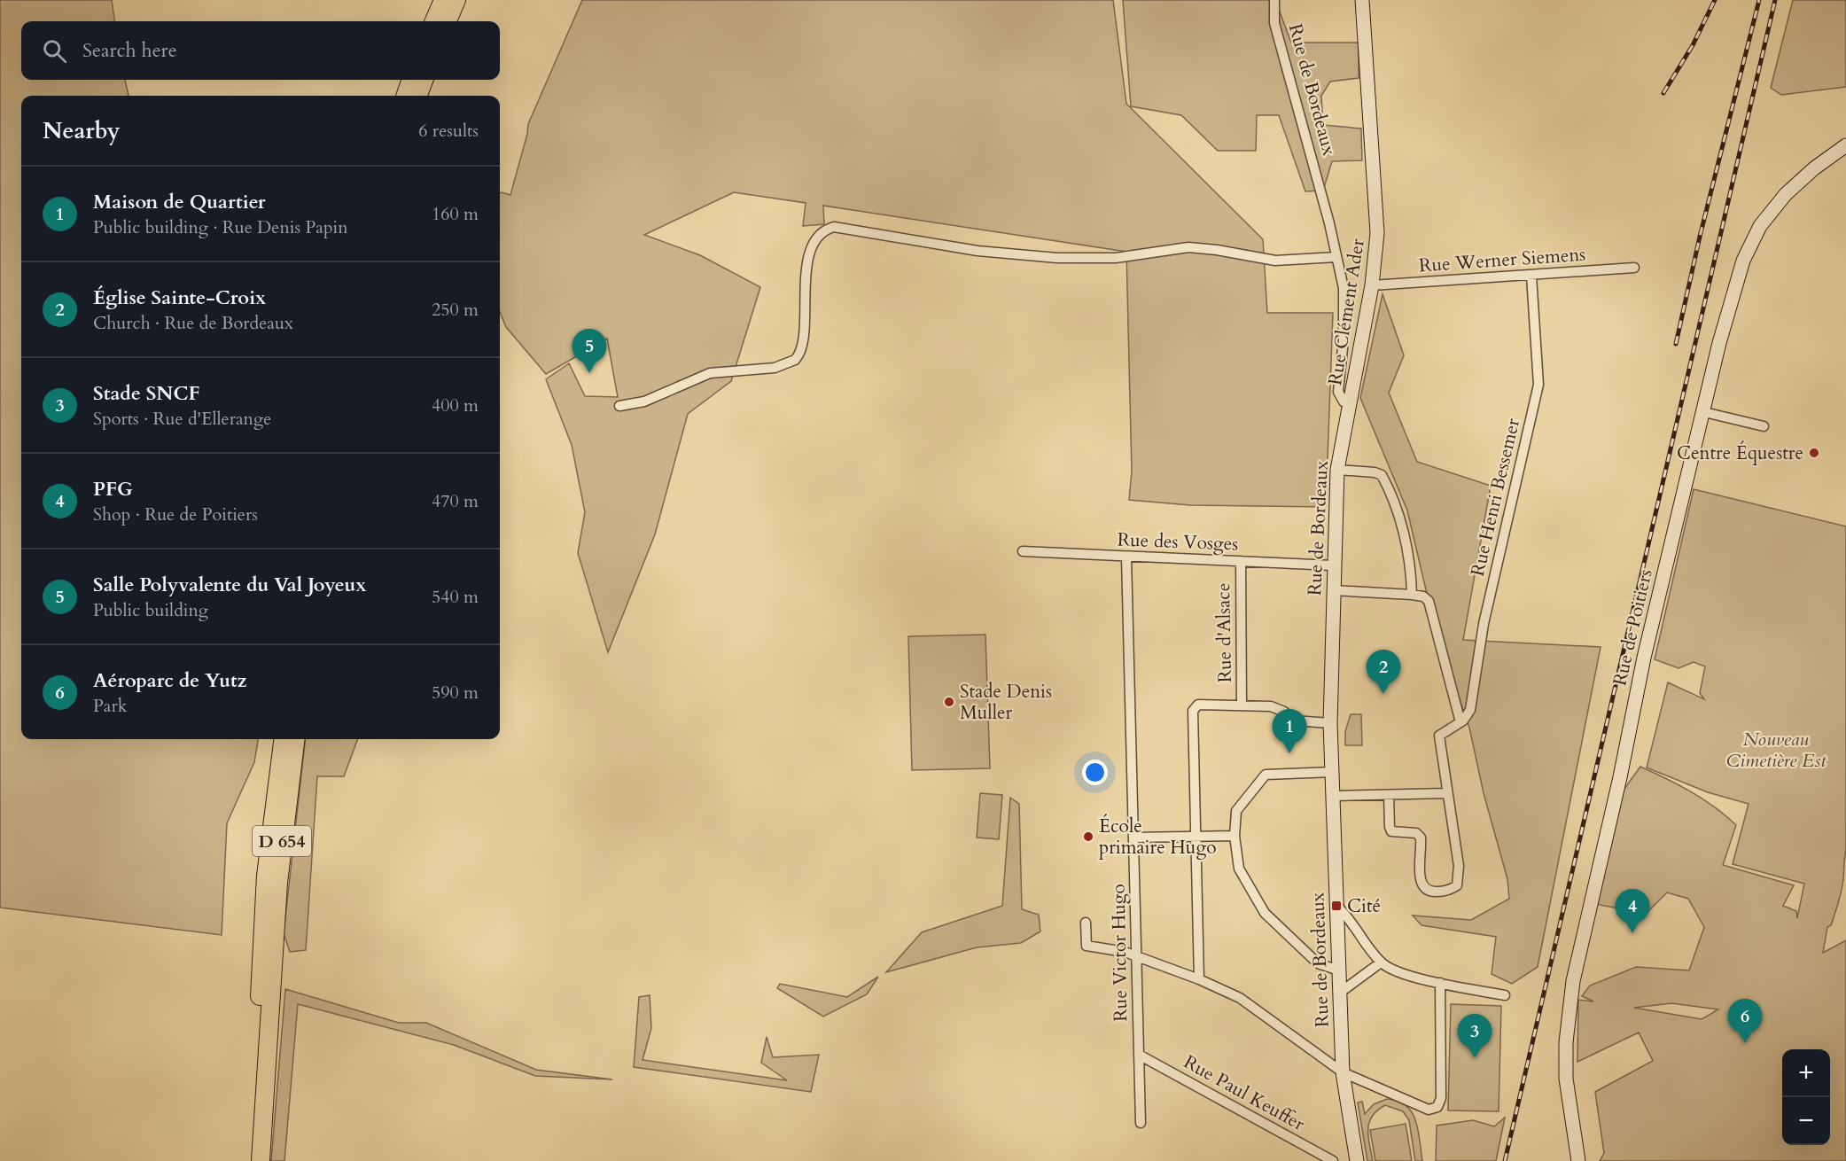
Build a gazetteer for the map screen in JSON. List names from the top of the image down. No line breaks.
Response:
{"streets":{"highway":["D 654"],"street":["Rue de Bordeaux","Rue Werner Siemens","Rue Clément Ader","Rue Henri Bessemer","Rue des Vosges","Rue de Poitiers","Rue d'Alsace","Rue Victor Hugo","Rue Paul Keuffer"]},"crossings":[["Rue de Bordeaux","Rue Clément Ader"],["Rue de Bordeaux","Rue des Vosges"],["Rue Werner Siemens","Rue Clément Ader"],["Rue Werner Siemens","Rue Henri Bessemer"],["Rue des Vosges","Rue d'Alsace"],["Rue des Vosges","Rue Victor Hugo"],["Rue Victor Hugo","Rue Paul Keuffer"]],"parks":["Nouveau Cimetière Est"],"places":{"other":["Centre Équestre","Stade Denis Muller","École primaire Hugo"],"transit":["Cité"]},"page":{"search":"Search here","heading":["Nearby","6 results"],"list":[{"mark":"1","name":"Maison de Quartier","note":"Public building · Rue Denis Papin","value":"160 m"},{"mark":"2","name":"Église Sainte-Croix","note":"Church · Rue de Bordeaux","value":"250 m"},{"mark":"3","name":"Stade SNCF","note":"Sports · Rue d'Ellerange","value":"400 m"},{"mark":"4","name":"PFG","note":"Shop · Rue de Poitiers","value":"470 m"},{"mark":"5","name":"Salle Polyvalente du Val Joyeux","note":"Public building","value":"540 m"},{"mark":"6","name":"Aéroparc de Yutz","note":"Park","value":"590 m"}],"pins":["5","2","1","4","6","3"],"map_buttons":["+","−"]}}
